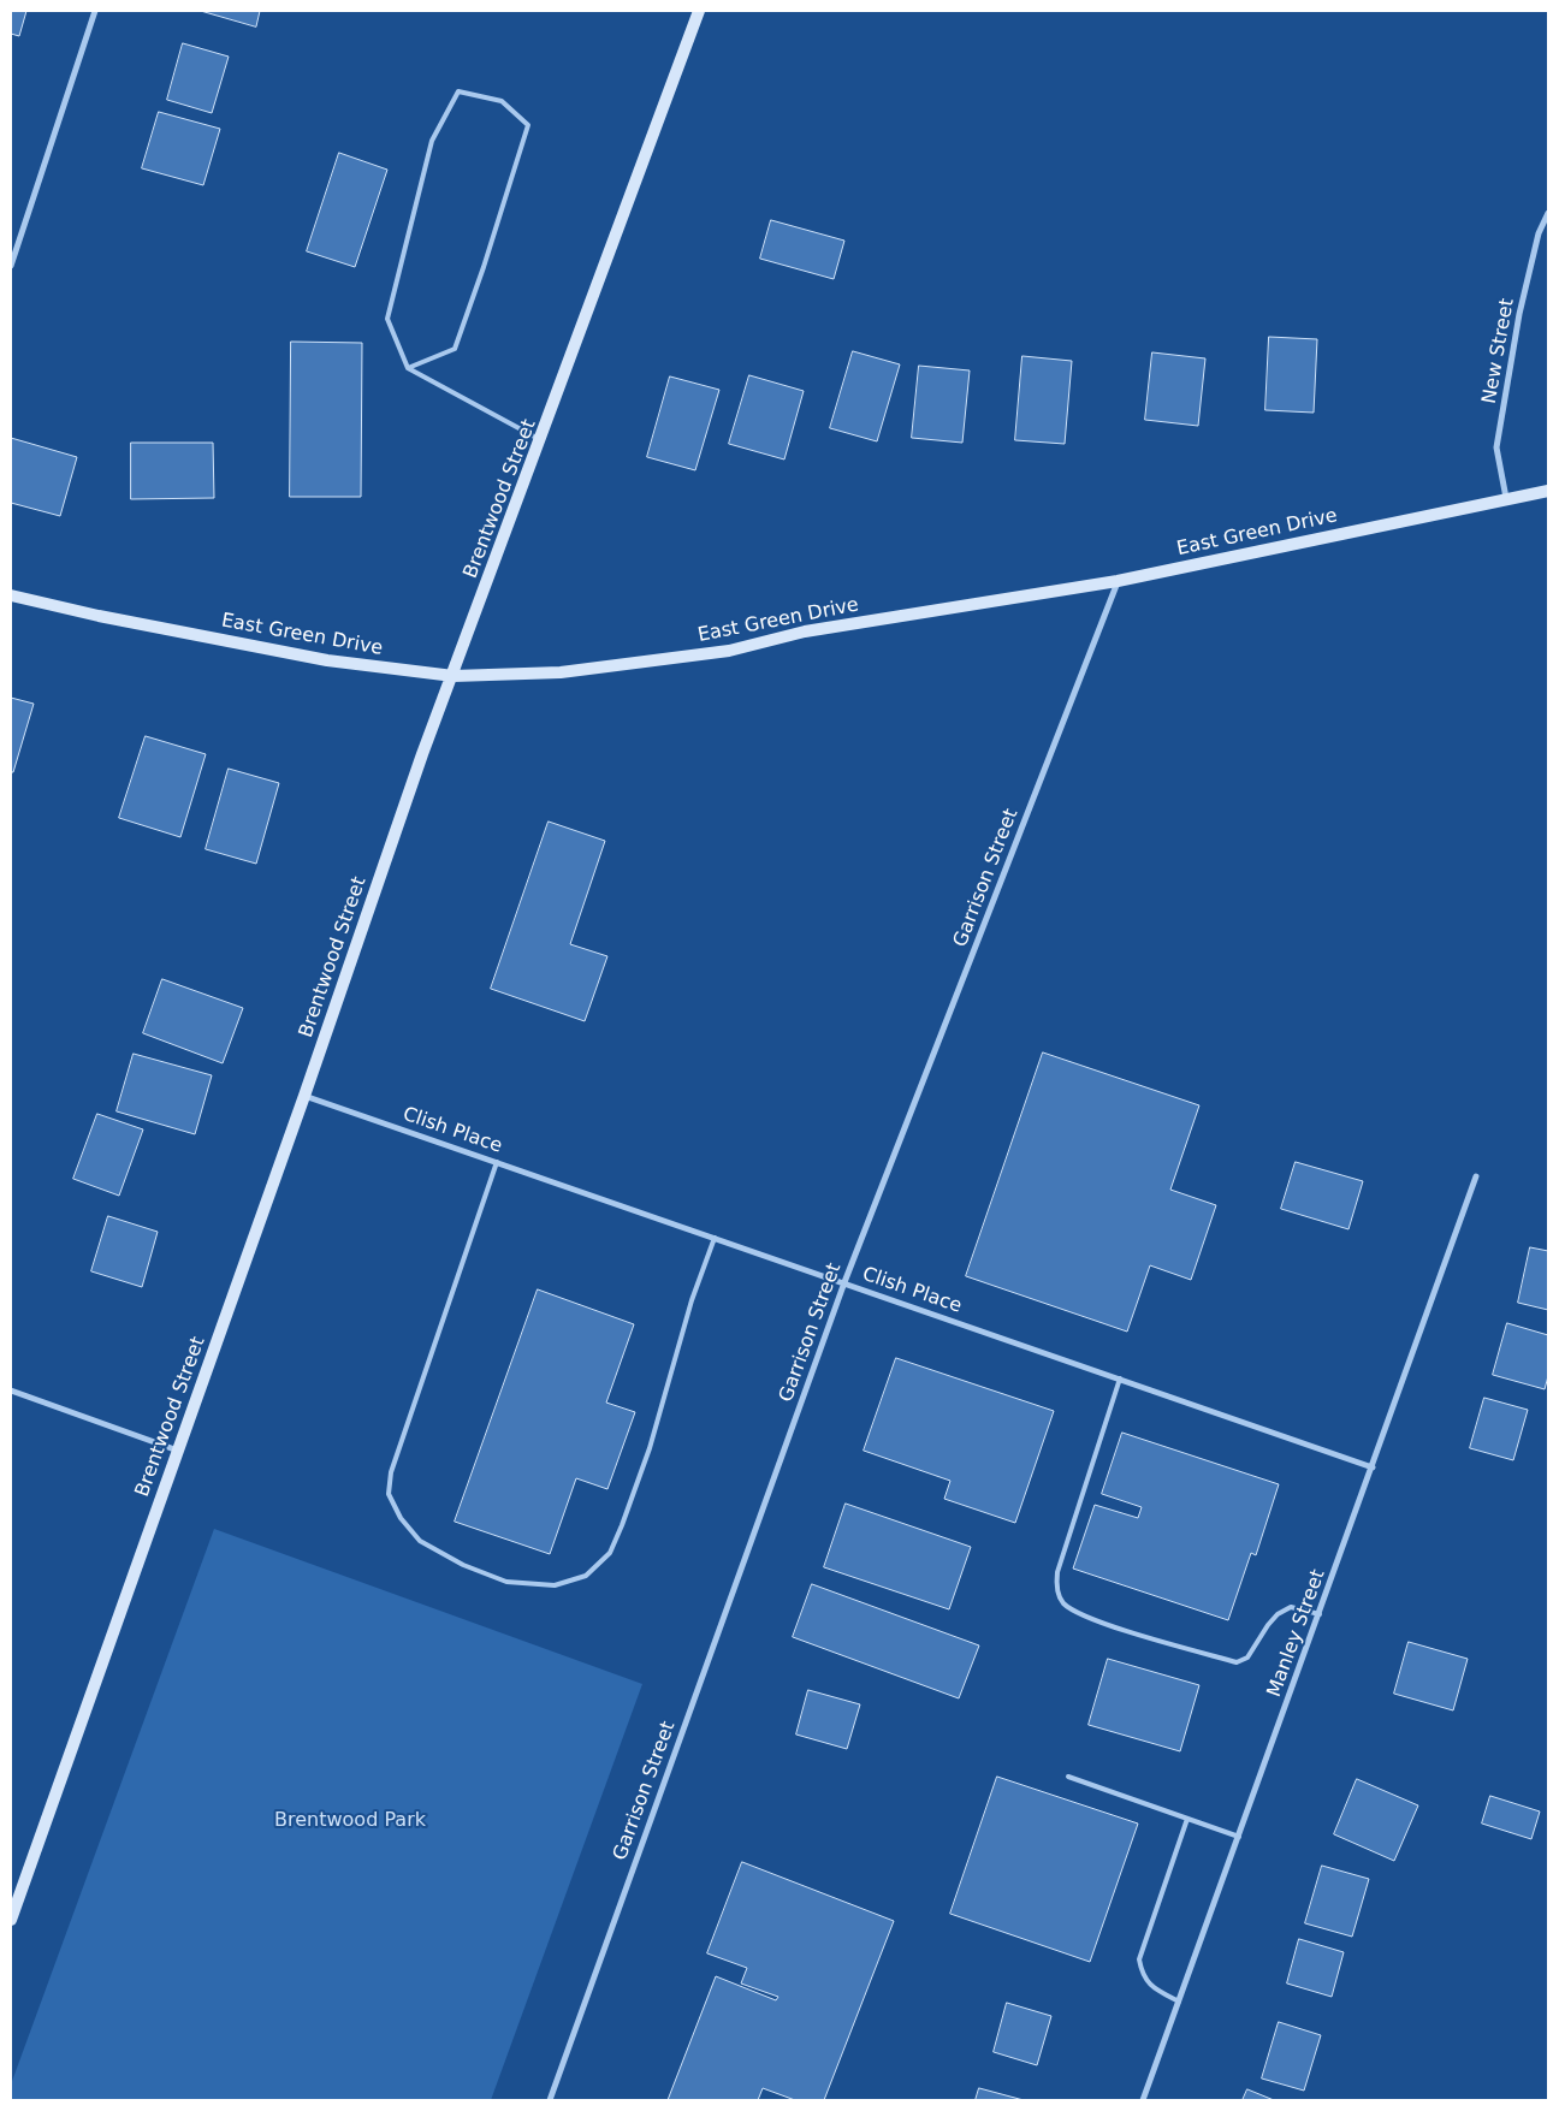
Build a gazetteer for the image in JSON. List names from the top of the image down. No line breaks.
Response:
{"streets":{"main road":["Brentwood Street","East Green Drive"],"street":["New Street","Garrison Street","Clish Place","Manley Street"]},"crossings":[["New Street","East Green Drive"],["Brentwood Street","East Green Drive"],["Brentwood Street","Clish Place"],["East Green Drive","Garrison Street"],["Garrison Street","Clish Place"],["Clish Place","Manley Street"]],"parks":["Brentwood Park"]}
